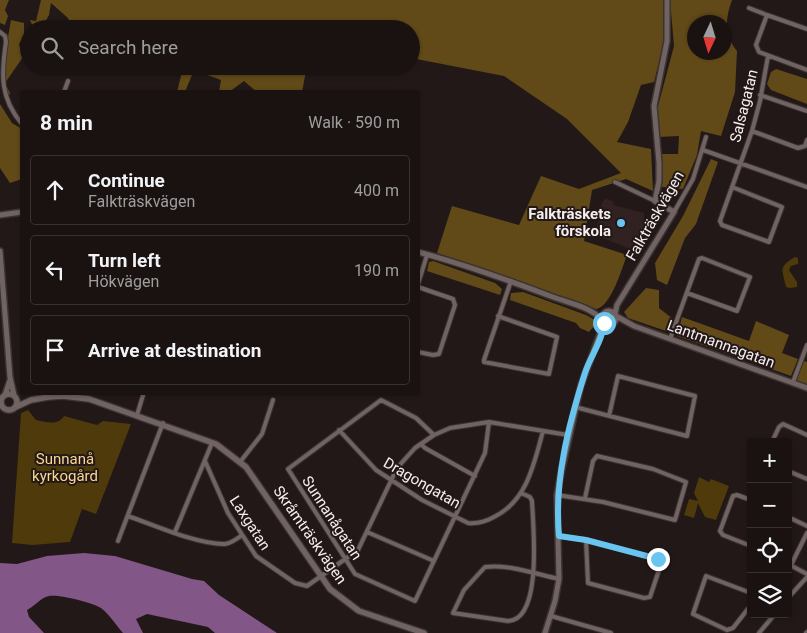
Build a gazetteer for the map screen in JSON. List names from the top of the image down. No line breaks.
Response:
{"streets":{"main road":["Skråmträskvägen"],"street":["Salsagatan","Falkträskvägen","Lantmannagatan","Dragongatan","Sunnanågatan","Laxgatan"]},"crossings":[["Falkträskvägen","Lantmannagatan"],["Dragongatan","Sunnanågatan"],["Dragongatan","Laxgatan"],["Sunnanågatan","Laxgatan"],["Laxgatan","Skråmträskvägen"]],"parks":["Sunnanå kyrkogård"],"places":["Falkträskets förskola"],"north":"bottom","page":{"search":"Search here","heading":["8 min","Walk · 590 m"],"list":[["Continue","Falkträskvägen","400 m"],["Turn left","Hökvägen","190 m"],"Arrive at destination"],"map_buttons":["+","−"]}}
